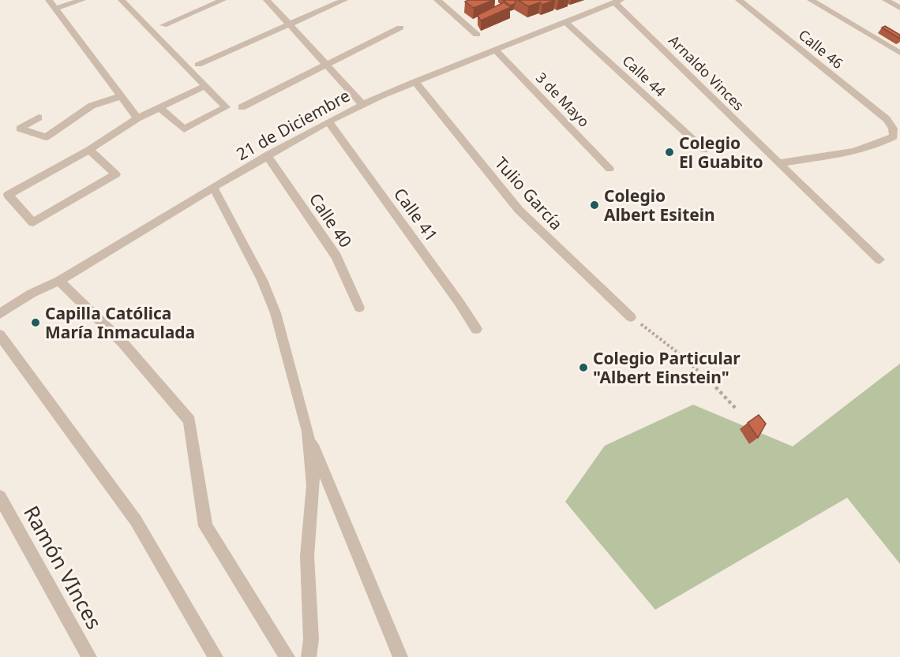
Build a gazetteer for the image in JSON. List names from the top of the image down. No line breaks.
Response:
{"streets":{"street":["Calle 46","Arnaldo Vinces","Calle 44","3 de Mayo","21 de Diciembre","Tulio García","Calle 41","Calle 40","Ramón VInces"]},"crossings":[["Calle 46","Arnaldo Vinces"],["Arnaldo Vinces","21 de Diciembre"],["Calle 44","21 de Diciembre"],["3 de Mayo","21 de Diciembre"],["21 de Diciembre","Tulio García"],["21 de Diciembre","Calle 41"],["21 de Diciembre","Calle 40"]],"places":["Colegio El Guabito","Colegio Albert Esitein","Capilla Católica María Inmaculada","Colegio Particular \"Albert Einstein\""]}
